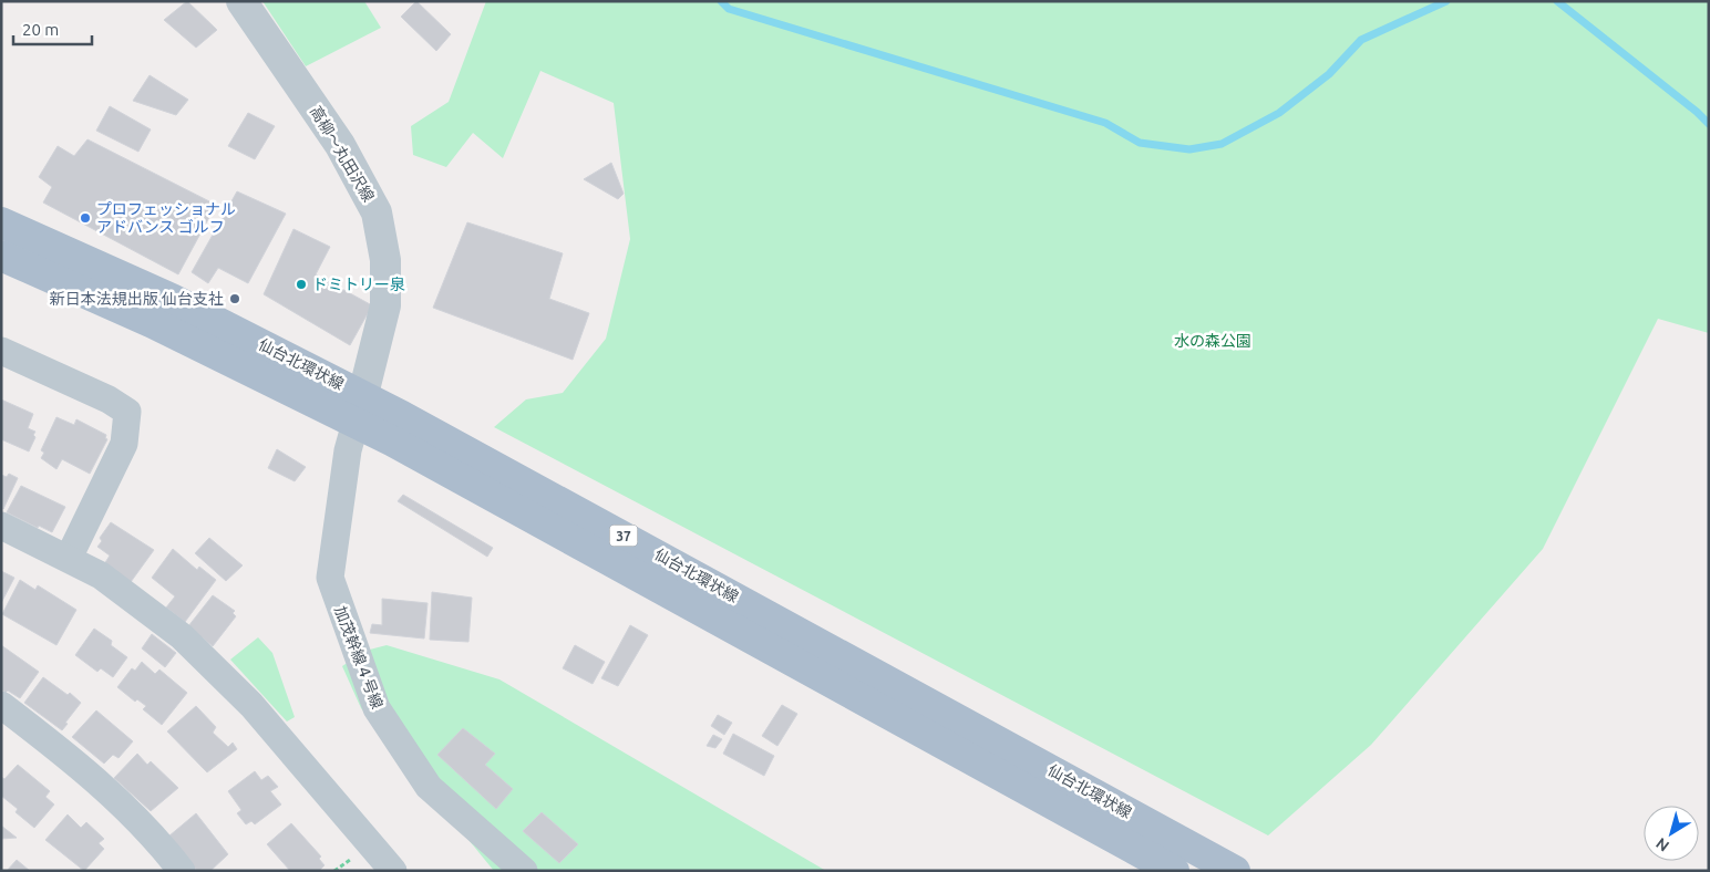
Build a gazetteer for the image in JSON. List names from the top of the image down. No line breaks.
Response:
{"streets":{"main road":["仙台北環状線","37"],"street":["高柳～丸田沢線","加茂幹線４号線"]},"crossings":[["高柳～丸田沢線","仙台北環状線"],["高柳～丸田沢線","加茂幹線４号線"],["仙台北環状線","加茂幹線４号線"]],"parks":["水の森公園"],"places":["プロフェッショナル アドバンス ゴルフ","ドミトリー泉","新日本法規出版 仙台支社"],"scale_bar":"20 m","north":"bottom left"}
